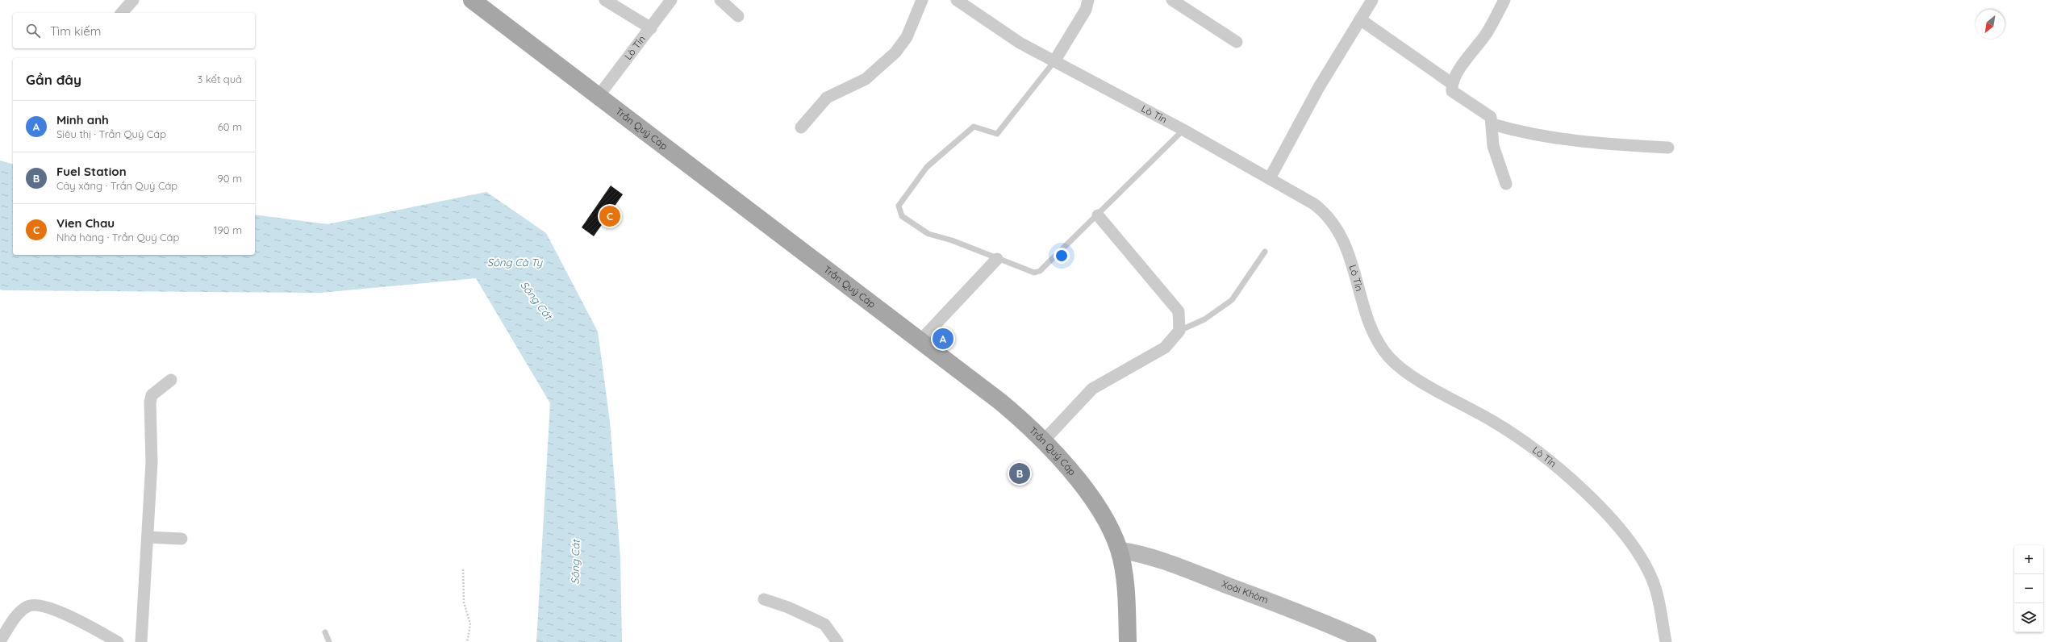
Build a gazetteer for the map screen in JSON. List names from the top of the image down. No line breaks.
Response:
{"streets":{"main road":["Trần Quý Cáp"],"street":["Lò Tỉn","Xoài Khòm"]},"crossings":[["Lò Tỉn","Trần Quý Cáp"],["Trần Quý Cáp","Xoài Khòm"]],"water":["Sông Cà Ty","Sông Cát"],"north":"bottom left","page":{"search":"Tìm kiếm","heading":["Gần đây","3 kết quả"],"list":[{"mark":"A","name":"Minh anh","note":"Siêu thị · Trần Quý Cáp","value":"60 m"},{"mark":"B","name":"Fuel Station","note":"Cây xăng · Trần Quý Cáp","value":"90 m"},{"mark":"C","name":"Vien Chau","note":"Nhà hàng · Trần Quý Cáp","value":"190 m"}],"pins":["C","A","B"],"map_buttons":["+","−"]}}
